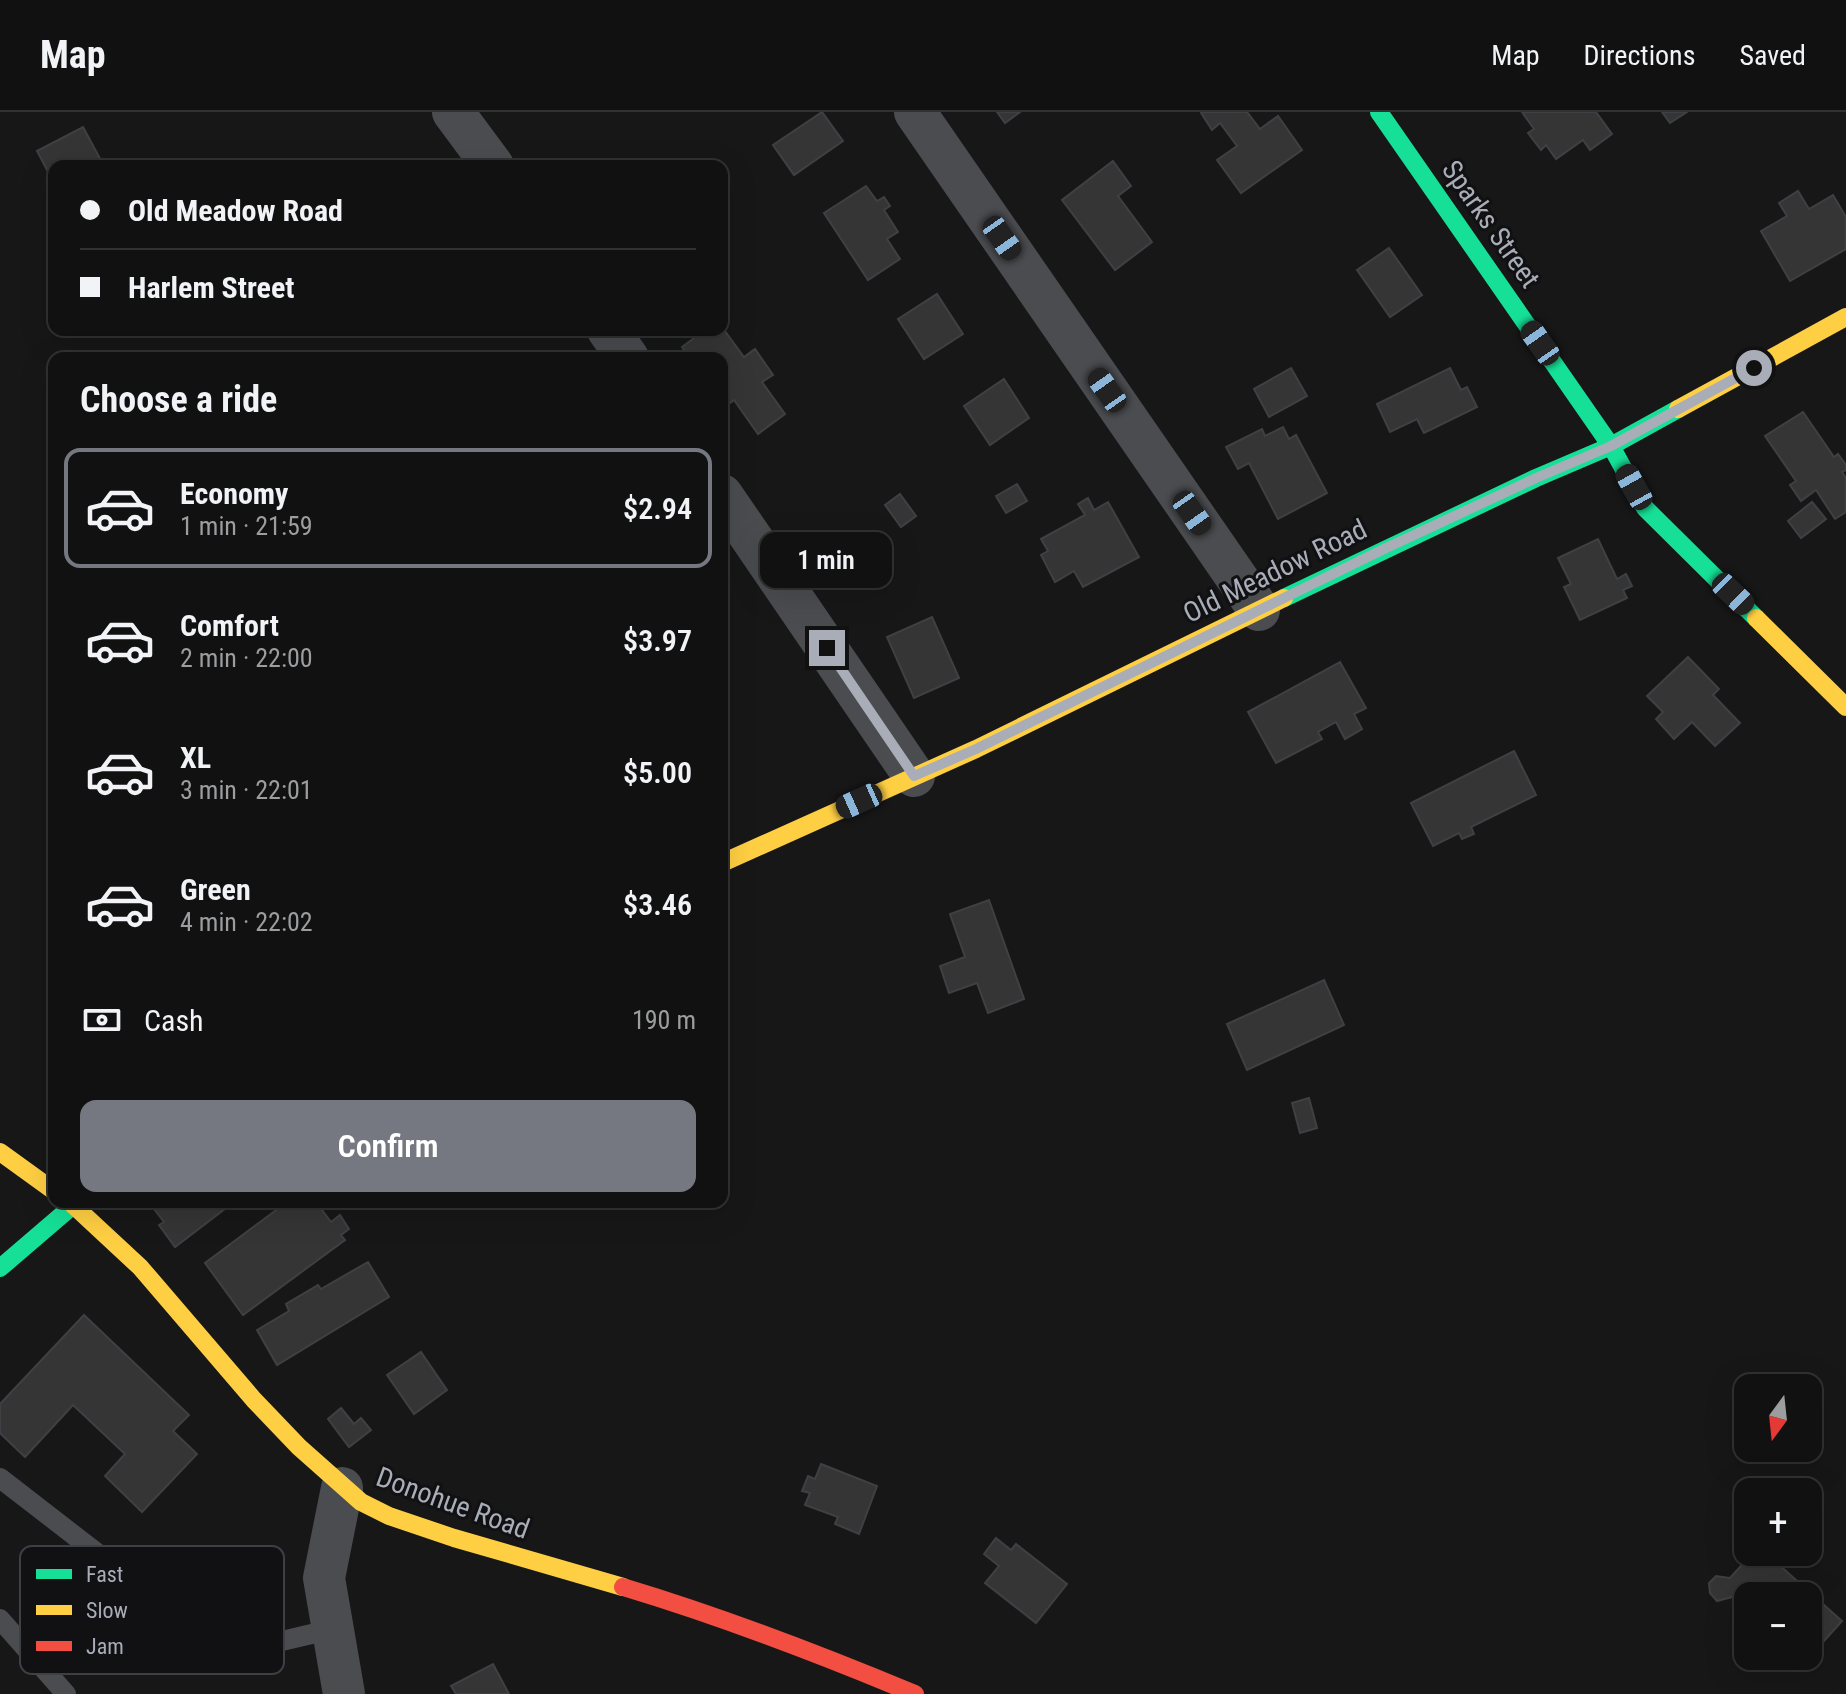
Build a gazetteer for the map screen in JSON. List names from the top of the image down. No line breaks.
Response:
{"streets":{"street":["Sparks Street","Old Meadow Road","Donohue Road"]},"crossings":[["Sparks Street","Old Meadow Road"]],"legend":["Fast","Slow","Jam"],"north":"bottom","page":{"header":"Map","nav":["Map","Directions","Saved"],"banner":["Old Meadow Road","Harlem Street"],"heading":"Choose a ride","list":[{"name":"Economy","note":"1 min · 21:59","value":"$2.94"},{"name":"Comfort","note":"2 min · 22:00","value":"$3.97"},{"name":"XL","note":"3 min · 22:01","value":"$5.00"},{"name":"Green","note":"4 min · 22:02","value":"$3.46"}],"bubble":"1 min","pay":["Cash","190 m"],"buttons":"Confirm","map_buttons":["+","−"]}}
